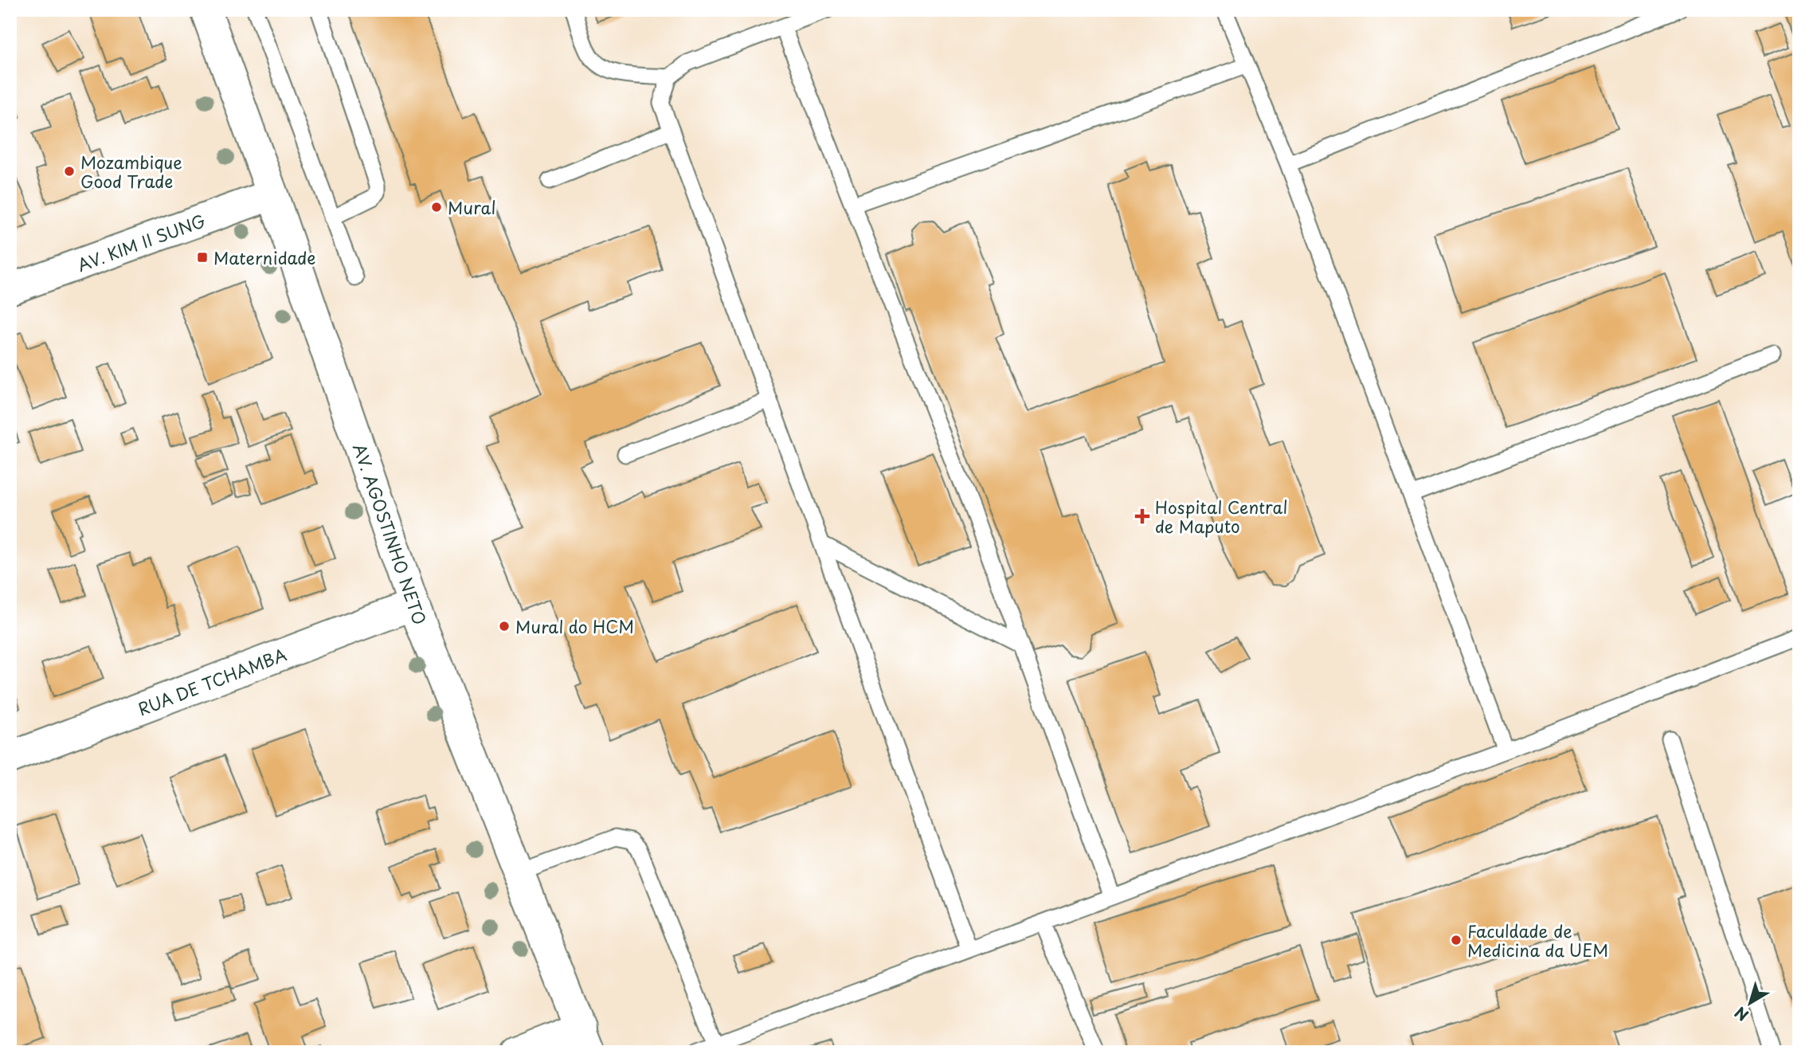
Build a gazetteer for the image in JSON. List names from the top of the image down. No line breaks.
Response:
{"streets":{"street":["AV. KIM II SUNG","AV. AGOSTINHO NETO","RUA DE TCHAMBA"]},"crossings":[["AV. KIM II SUNG","AV. AGOSTINHO NETO"],["AV. AGOSTINHO NETO","RUA DE TCHAMBA"]],"places":{"other":["Mozambique Good Trade","Mural","Mural do HCM","Faculdade de Medicina da UEM"],"transit":["Maternidade"],"health":["Hospital Central de Maputo"]},"north":"bottom left"}
